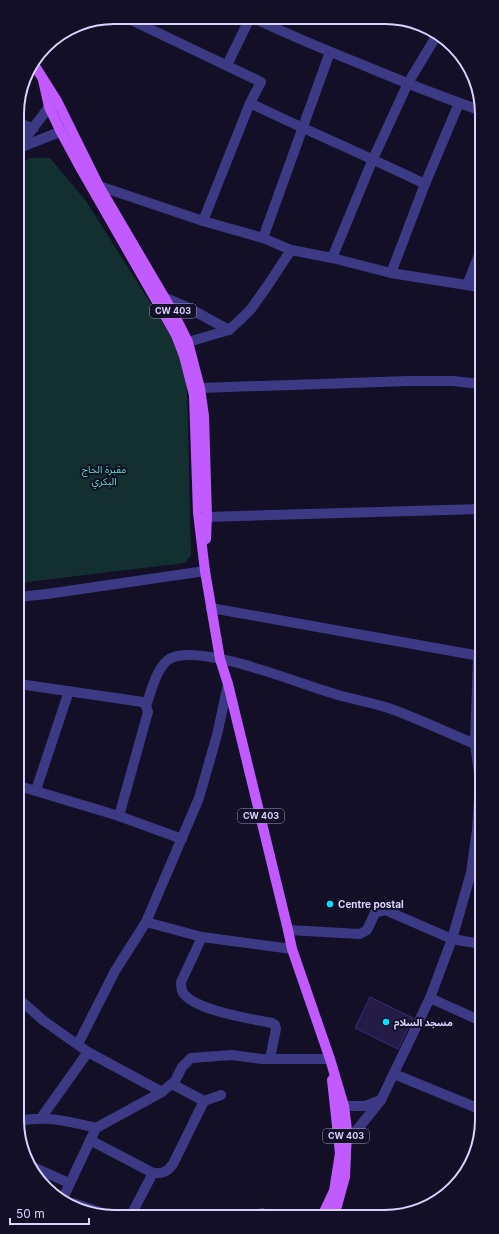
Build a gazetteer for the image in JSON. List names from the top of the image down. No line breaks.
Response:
{"streets":{"main road":["CW 403"]},"parks":["مقبرة الحاج البكري"],"places":["Centre postal","مسجد السلام"],"scale_bar":"50 m"}
